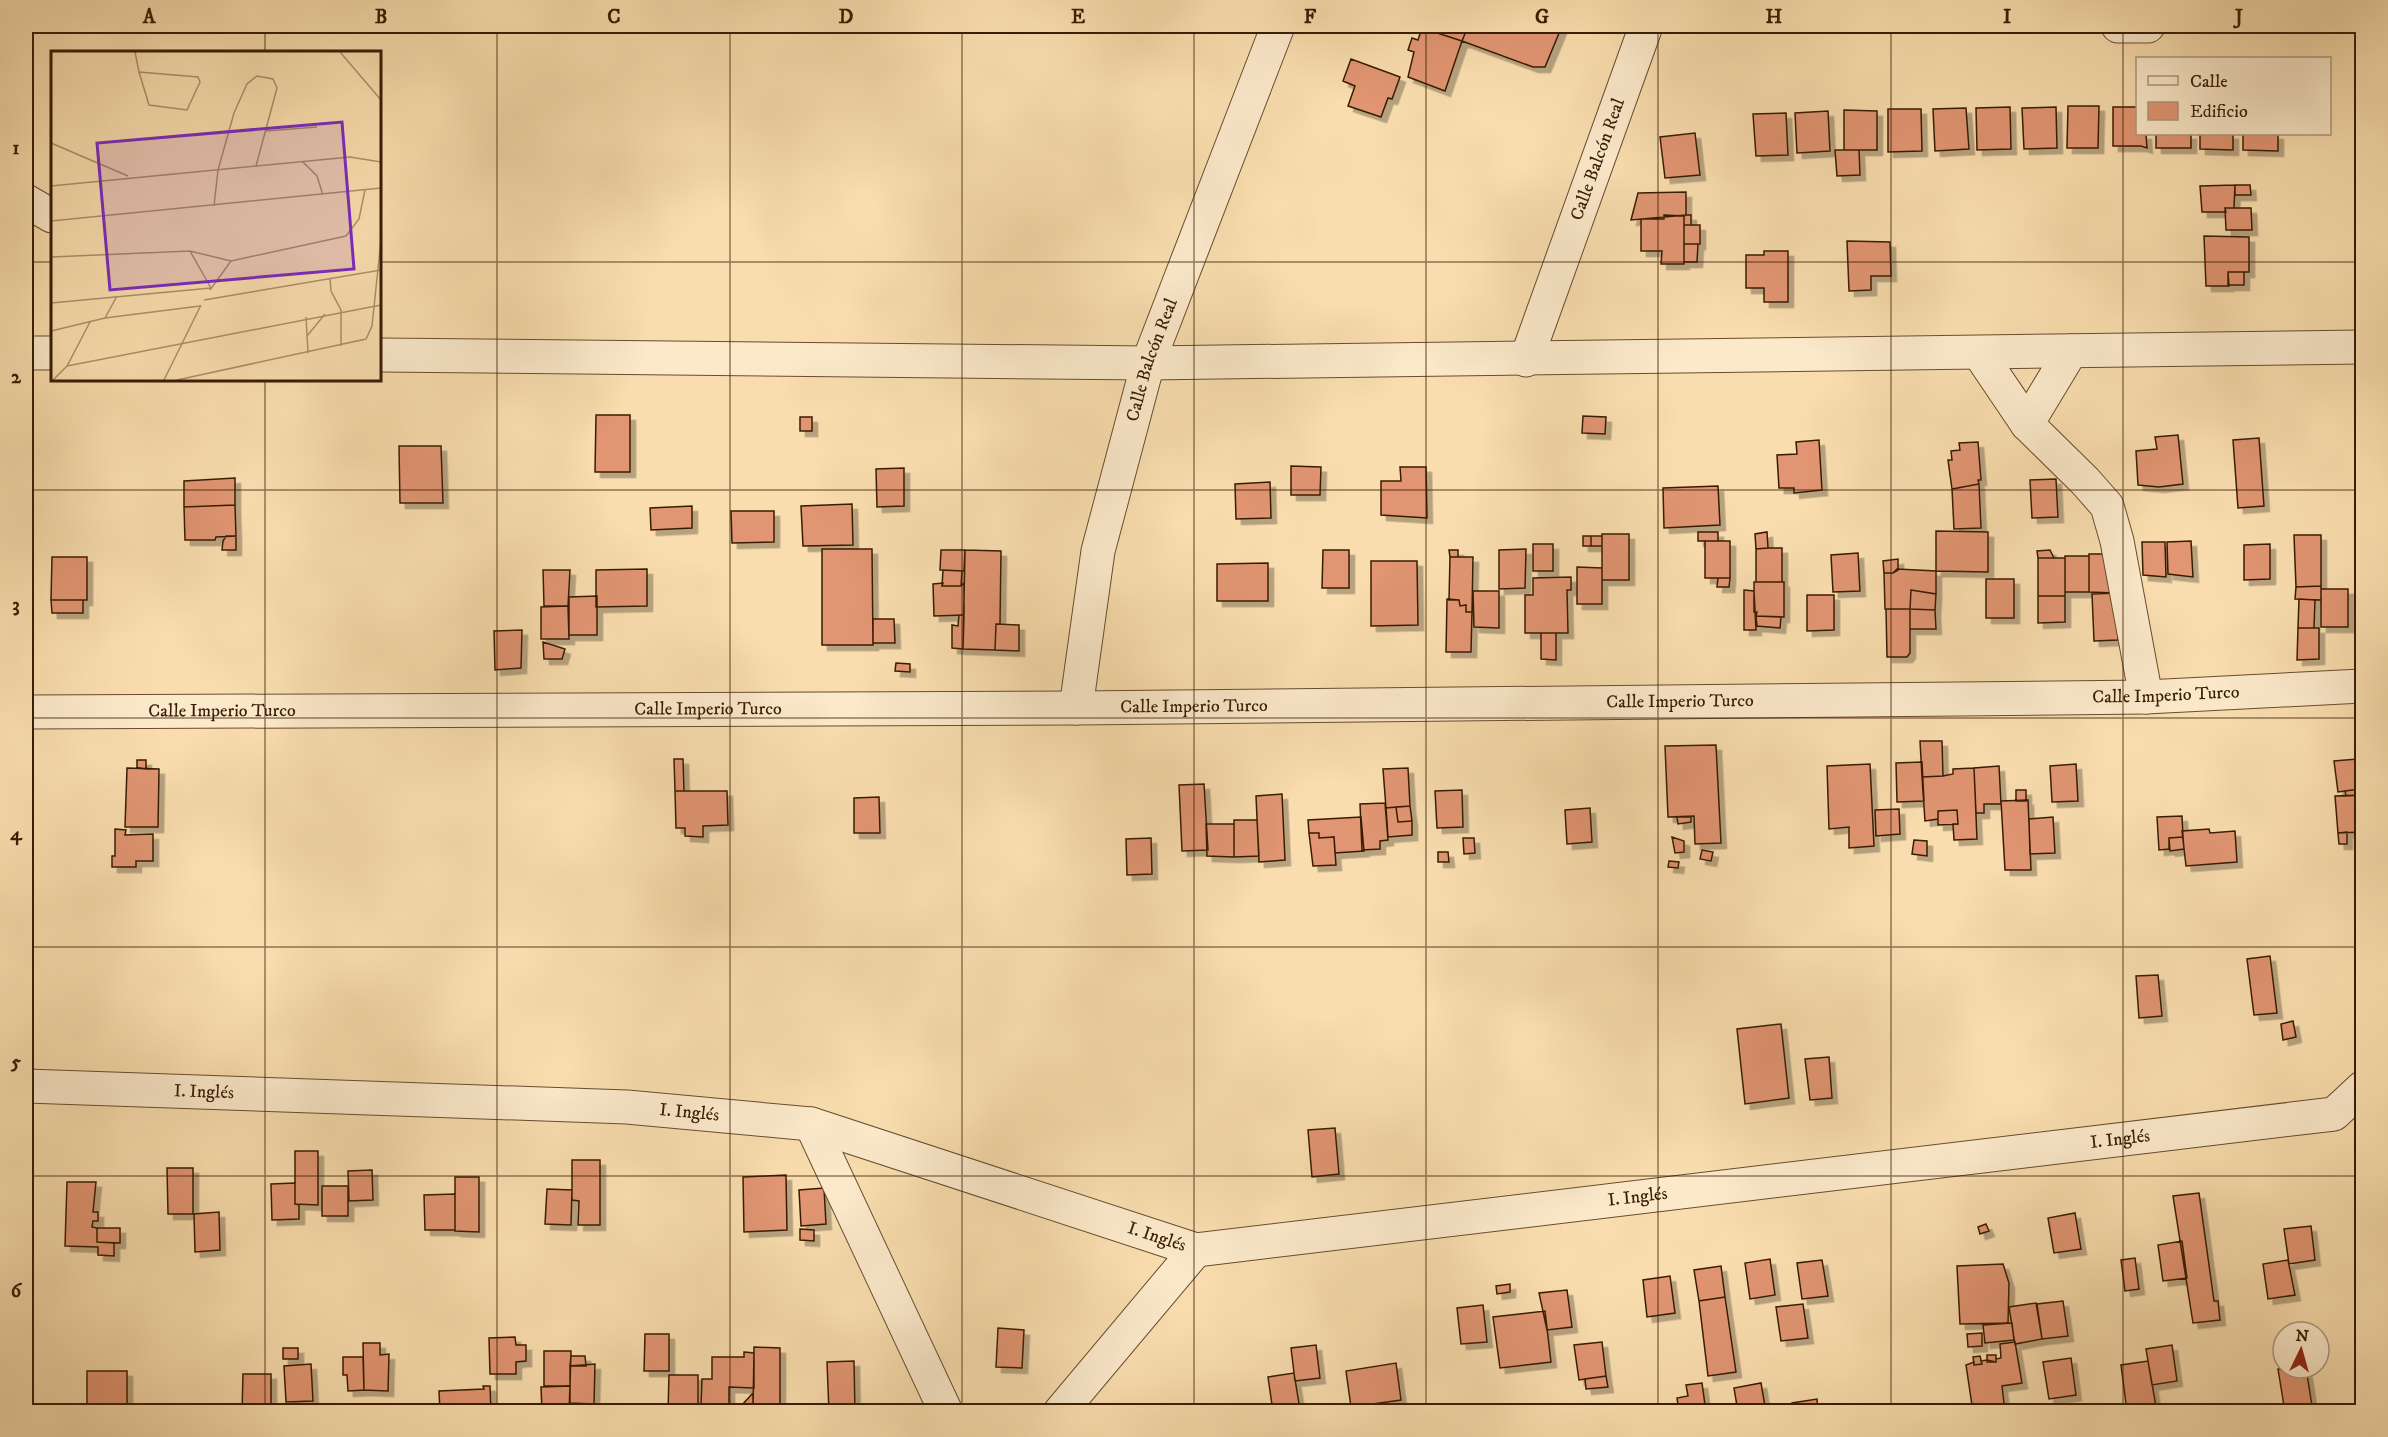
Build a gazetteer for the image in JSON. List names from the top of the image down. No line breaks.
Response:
{"streets":{"street":["Calle Balcón Real","Calle Imperio Turco","I. Inglés"]},"crossings":[["Calle Balcón Real","Calle Imperio Turco"]],"legend":["Calle","Edificio"],"north":"top","grid":{"columns":["A","B","C","D","E","F","G","H","I","J"],"rows":["1","2","3","4","5","6"]}}
